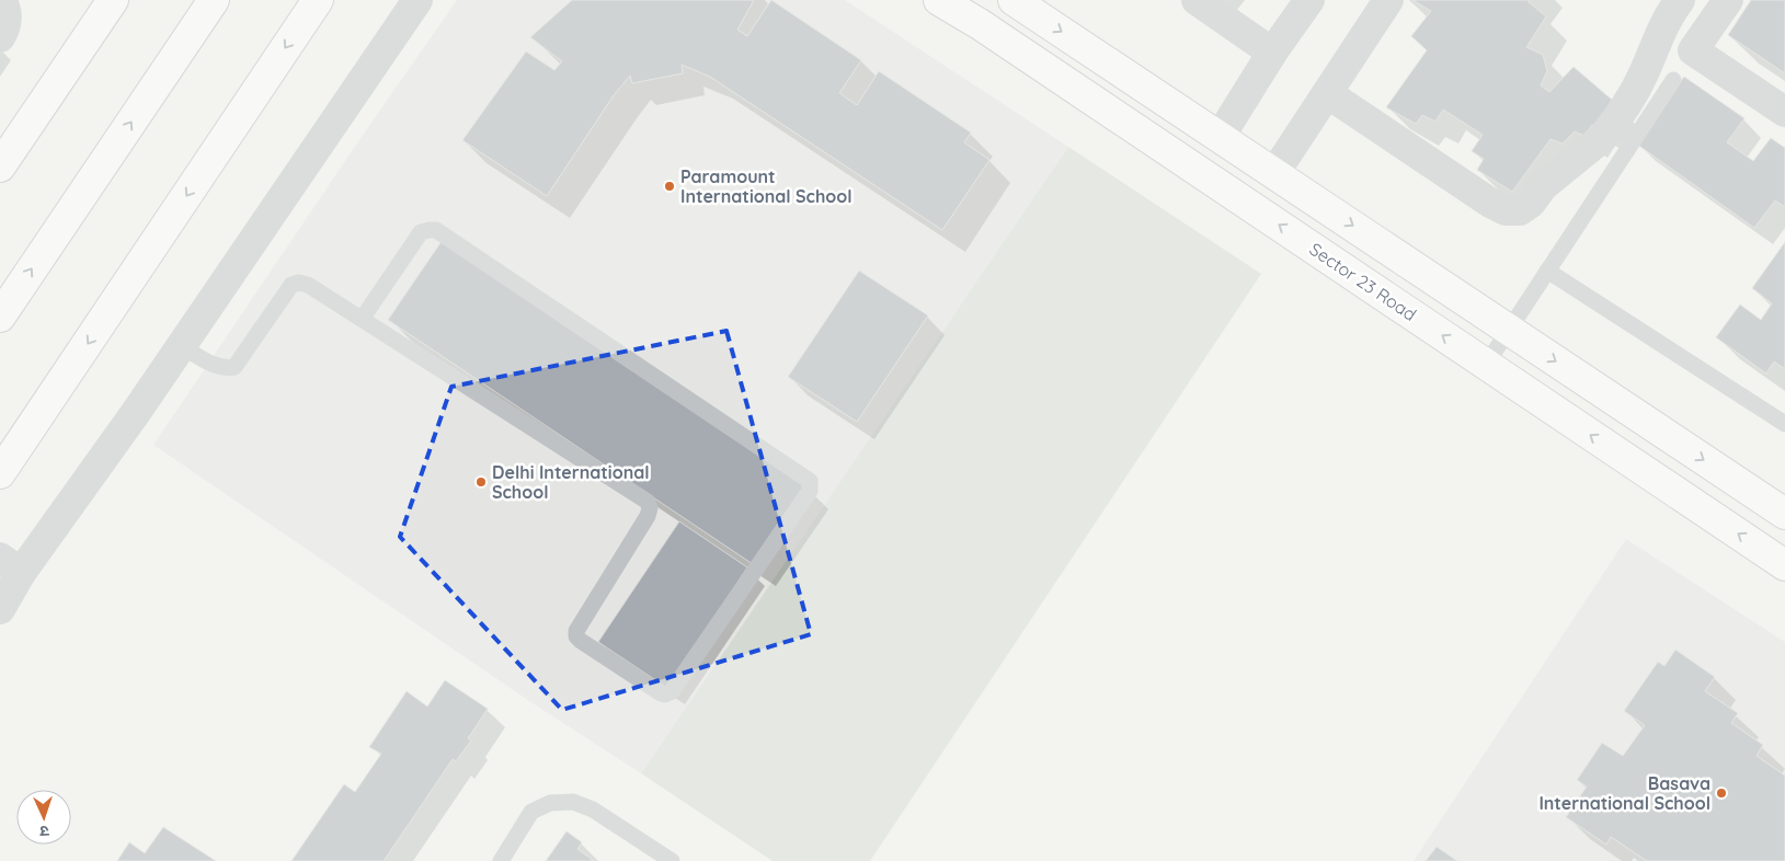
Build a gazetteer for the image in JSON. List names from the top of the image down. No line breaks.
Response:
{"streets":{"street":["Sector 23 Road"]},"places":["Paramount International School","Delhi International School","Basava International School"],"north":"bottom"}
